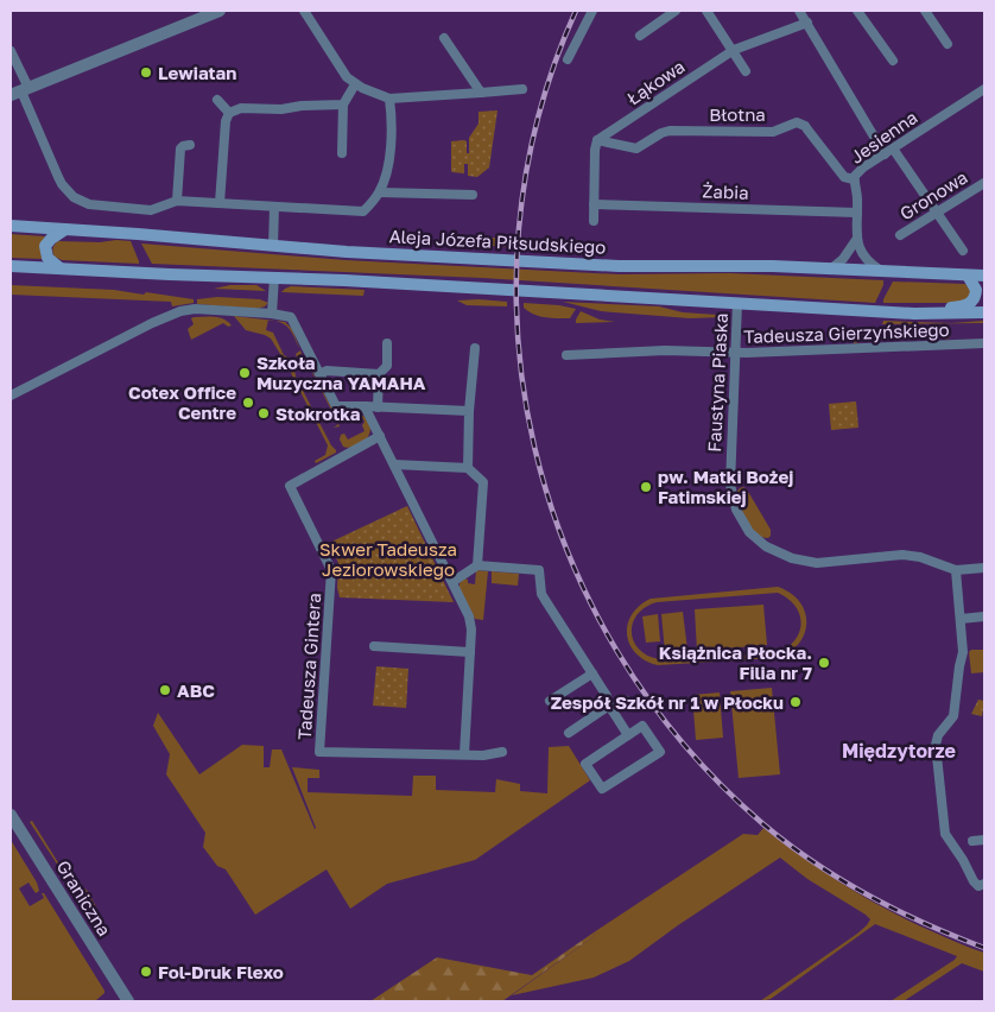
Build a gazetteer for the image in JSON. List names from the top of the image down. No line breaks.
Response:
{"streets":{"main road":["Aleja Józefa Piłsudskiego"],"street":["Łąkowa","Błotna","Jesienna","Żabia","Gronowa","Tadeusza Gierzyńskiego","Faustyna Piaska","Tadeusza Gintera","Graniczna"]},"crossings":[["Łąkowa","Błotna"],["Błotna","Jesienna"],["Jesienna","Żabia"],["Tadeusza Gierzyńskiego","Faustyna Piaska"]],"districts":["Międzytorze"],"parks":["Skwer Tadeusza Jeziorowskiego"],"places":["Lewiatan","Szkoła Muzyczna YAMAHA","Cotex Office Centre","Stokrotka","pw. Matki Bożej Fatimskiej","Książnica Płocka. Filia nr 7","ABC","Zespół Szkół nr 1 w Płocku","Fol-Druk Flexo"]}
